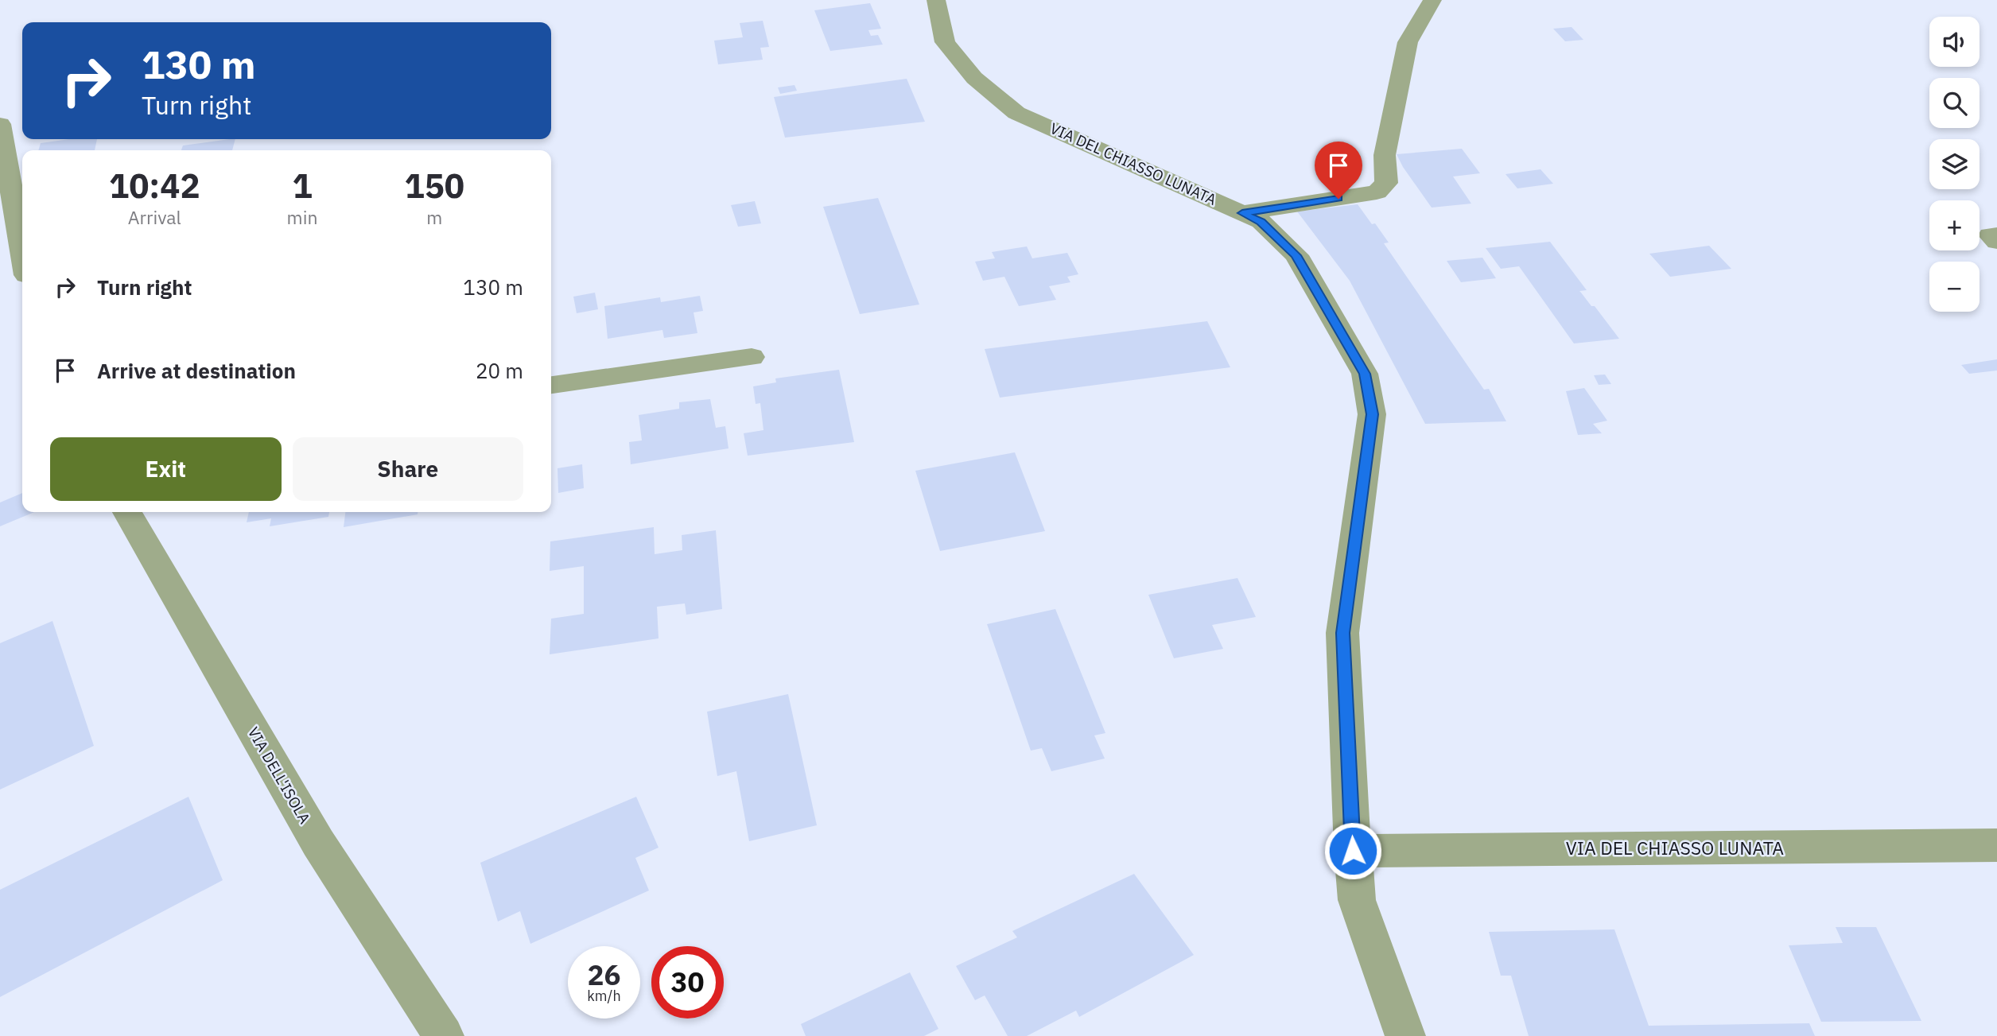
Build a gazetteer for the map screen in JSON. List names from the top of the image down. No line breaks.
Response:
{"streets":{"street":["VIA DEL CHIASSO LUNATA","VIA DELL'ISOLA"]},"page":{"map_buttons":["+","−"],"turn":["130 m","Turn right"],"eta":["10:42","Arrival","1","min","150","m"],"list":[{"name":"Turn right","value":"130 m"},{"name":"Arrive at destination","value":"20 m"}],"buttons":["Exit","Share"],"speed":"26 km/h","limit":"30"}}
